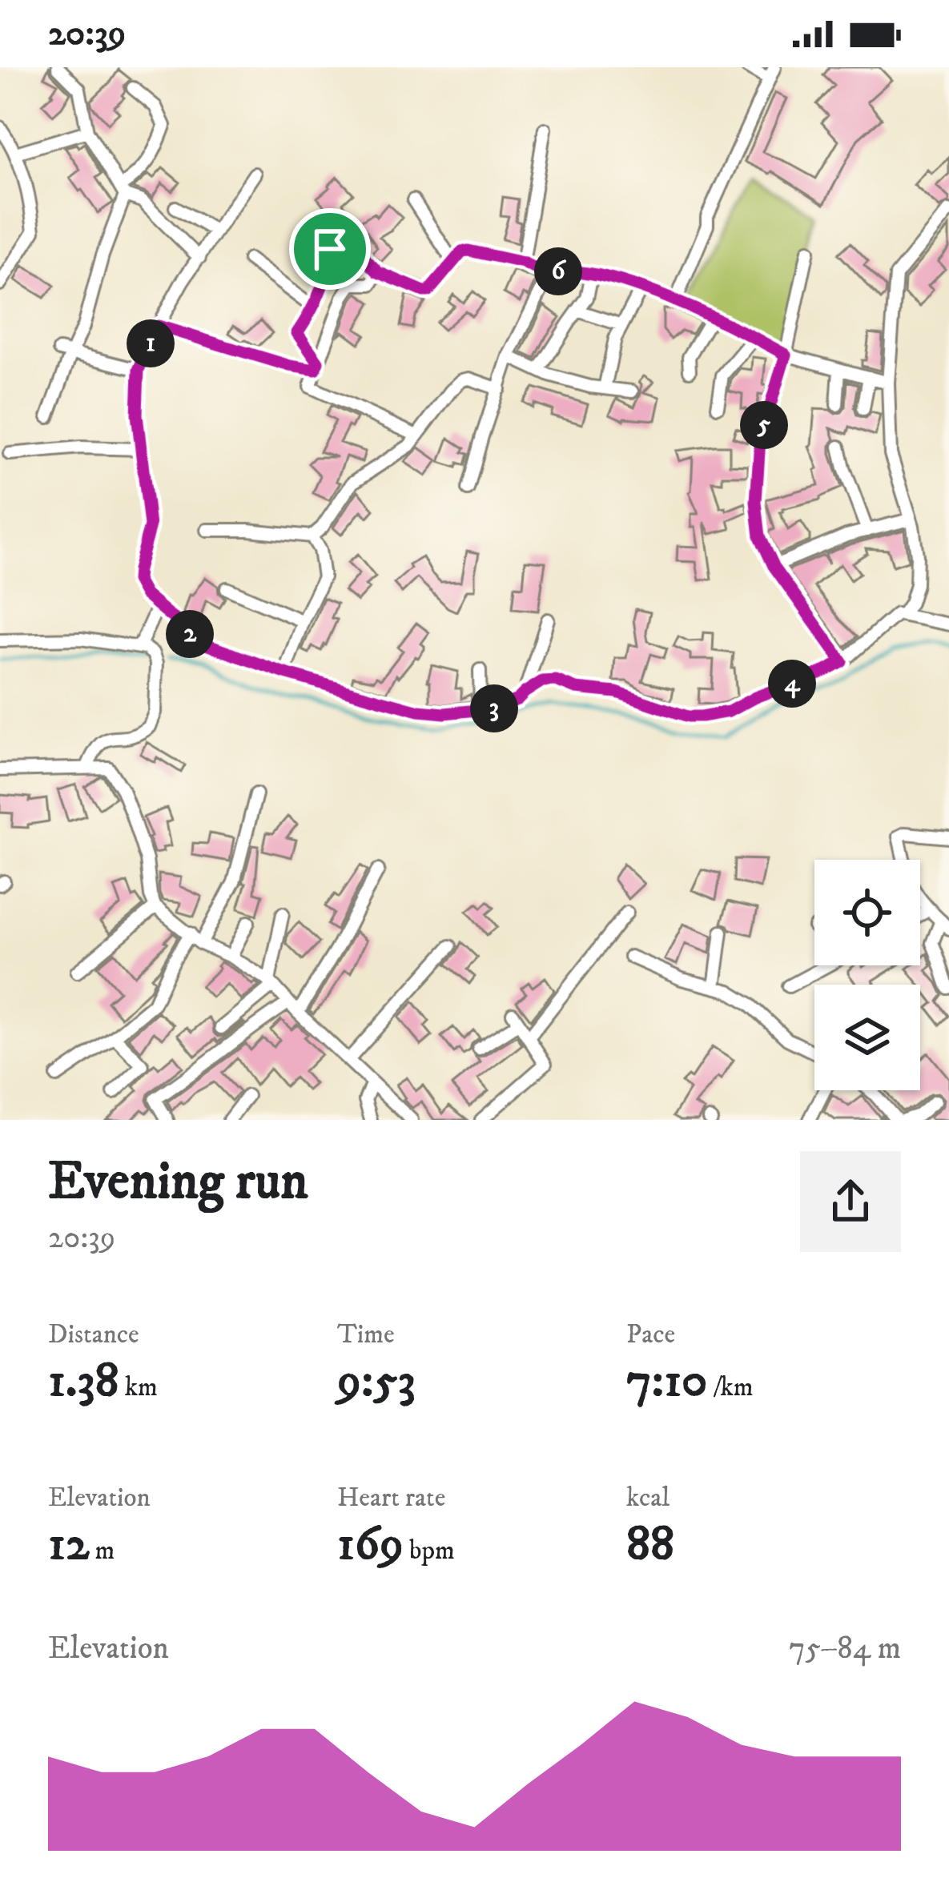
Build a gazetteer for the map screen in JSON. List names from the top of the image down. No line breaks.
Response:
{"page":{"status":"20:39","pins":["6","1","5","2","4","3"],"heading":["Evening run","20:39"],"stats":[["Distance","1.38 km"],["Time","9:53"],["Pace","7:10 /km"],["Elevation","12 m"],["Heart rate","169 bpm"],["kcal","88"]],"chart":["Elevation","75–84 m"]}}
